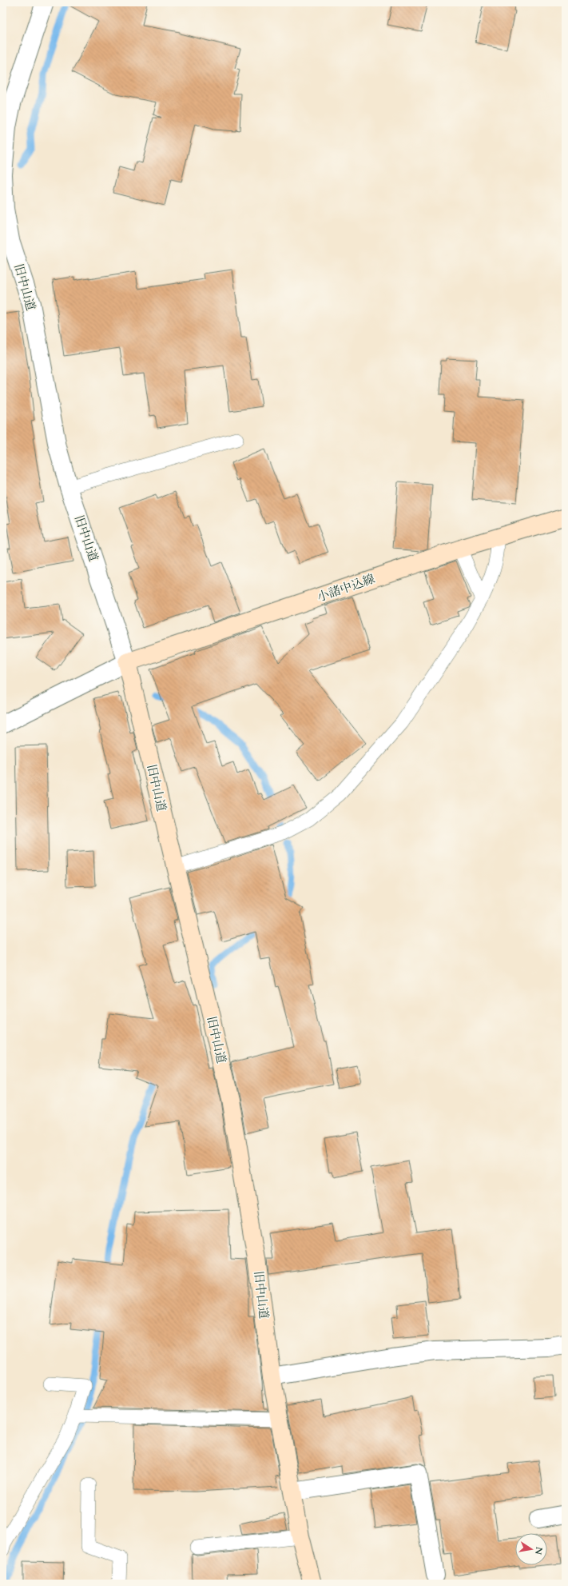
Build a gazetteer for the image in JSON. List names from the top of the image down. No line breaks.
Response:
{"streets":{"main road":["旧中山道","小諸中込線"]},"crossings":[["旧中山道","小諸中込線"]],"north":"right"}
